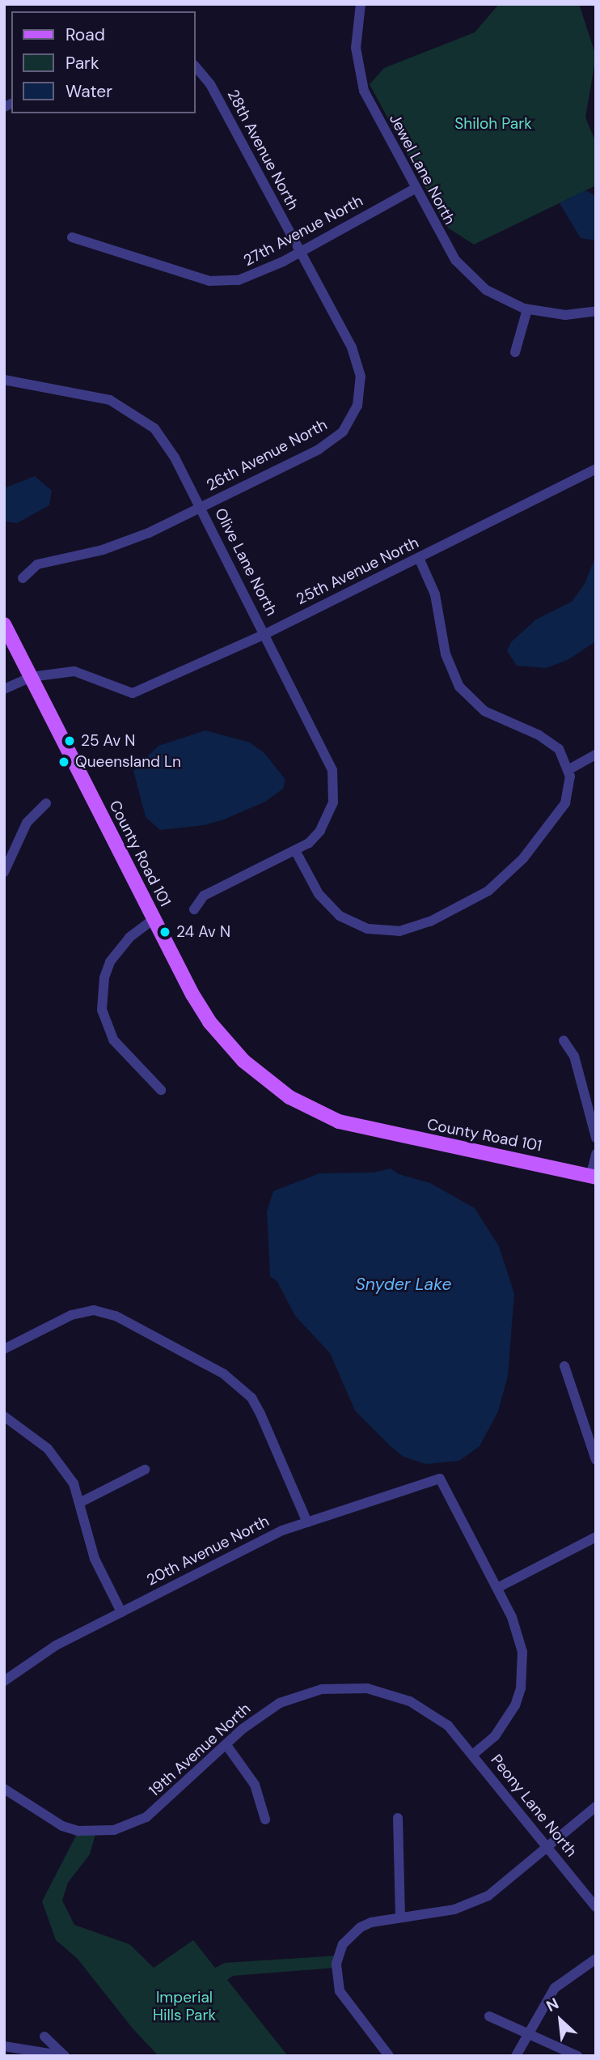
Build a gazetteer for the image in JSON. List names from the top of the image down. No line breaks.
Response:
{"streets":{"main road":["County Road 101"],"street":["28th Avenue North","Jewel Lane North","27th Avenue North","26th Avenue North","Olive Lane North","25th Avenue North","20th Avenue North","19th Avenue North","Peony Lane North"]},"crossings":[["28th Avenue North","27th Avenue North"],["28th Avenue North","26th Avenue North"],["Jewel Lane North","27th Avenue North"],["27th Avenue North","26th Avenue North"],["26th Avenue North","Olive Lane North"],["Olive Lane North","25th Avenue North"],["25th Avenue North","County Road 101"],["20th Avenue North","Peony Lane North"],["19th Avenue North","Peony Lane North"]],"water":["Snyder Lake"],"parks":["Shiloh Park","Imperial Hills Park"],"places":["25 Av N","Queensland Ln","24 Av N"],"legend":["Road","Park","Water"],"north":"top left"}
